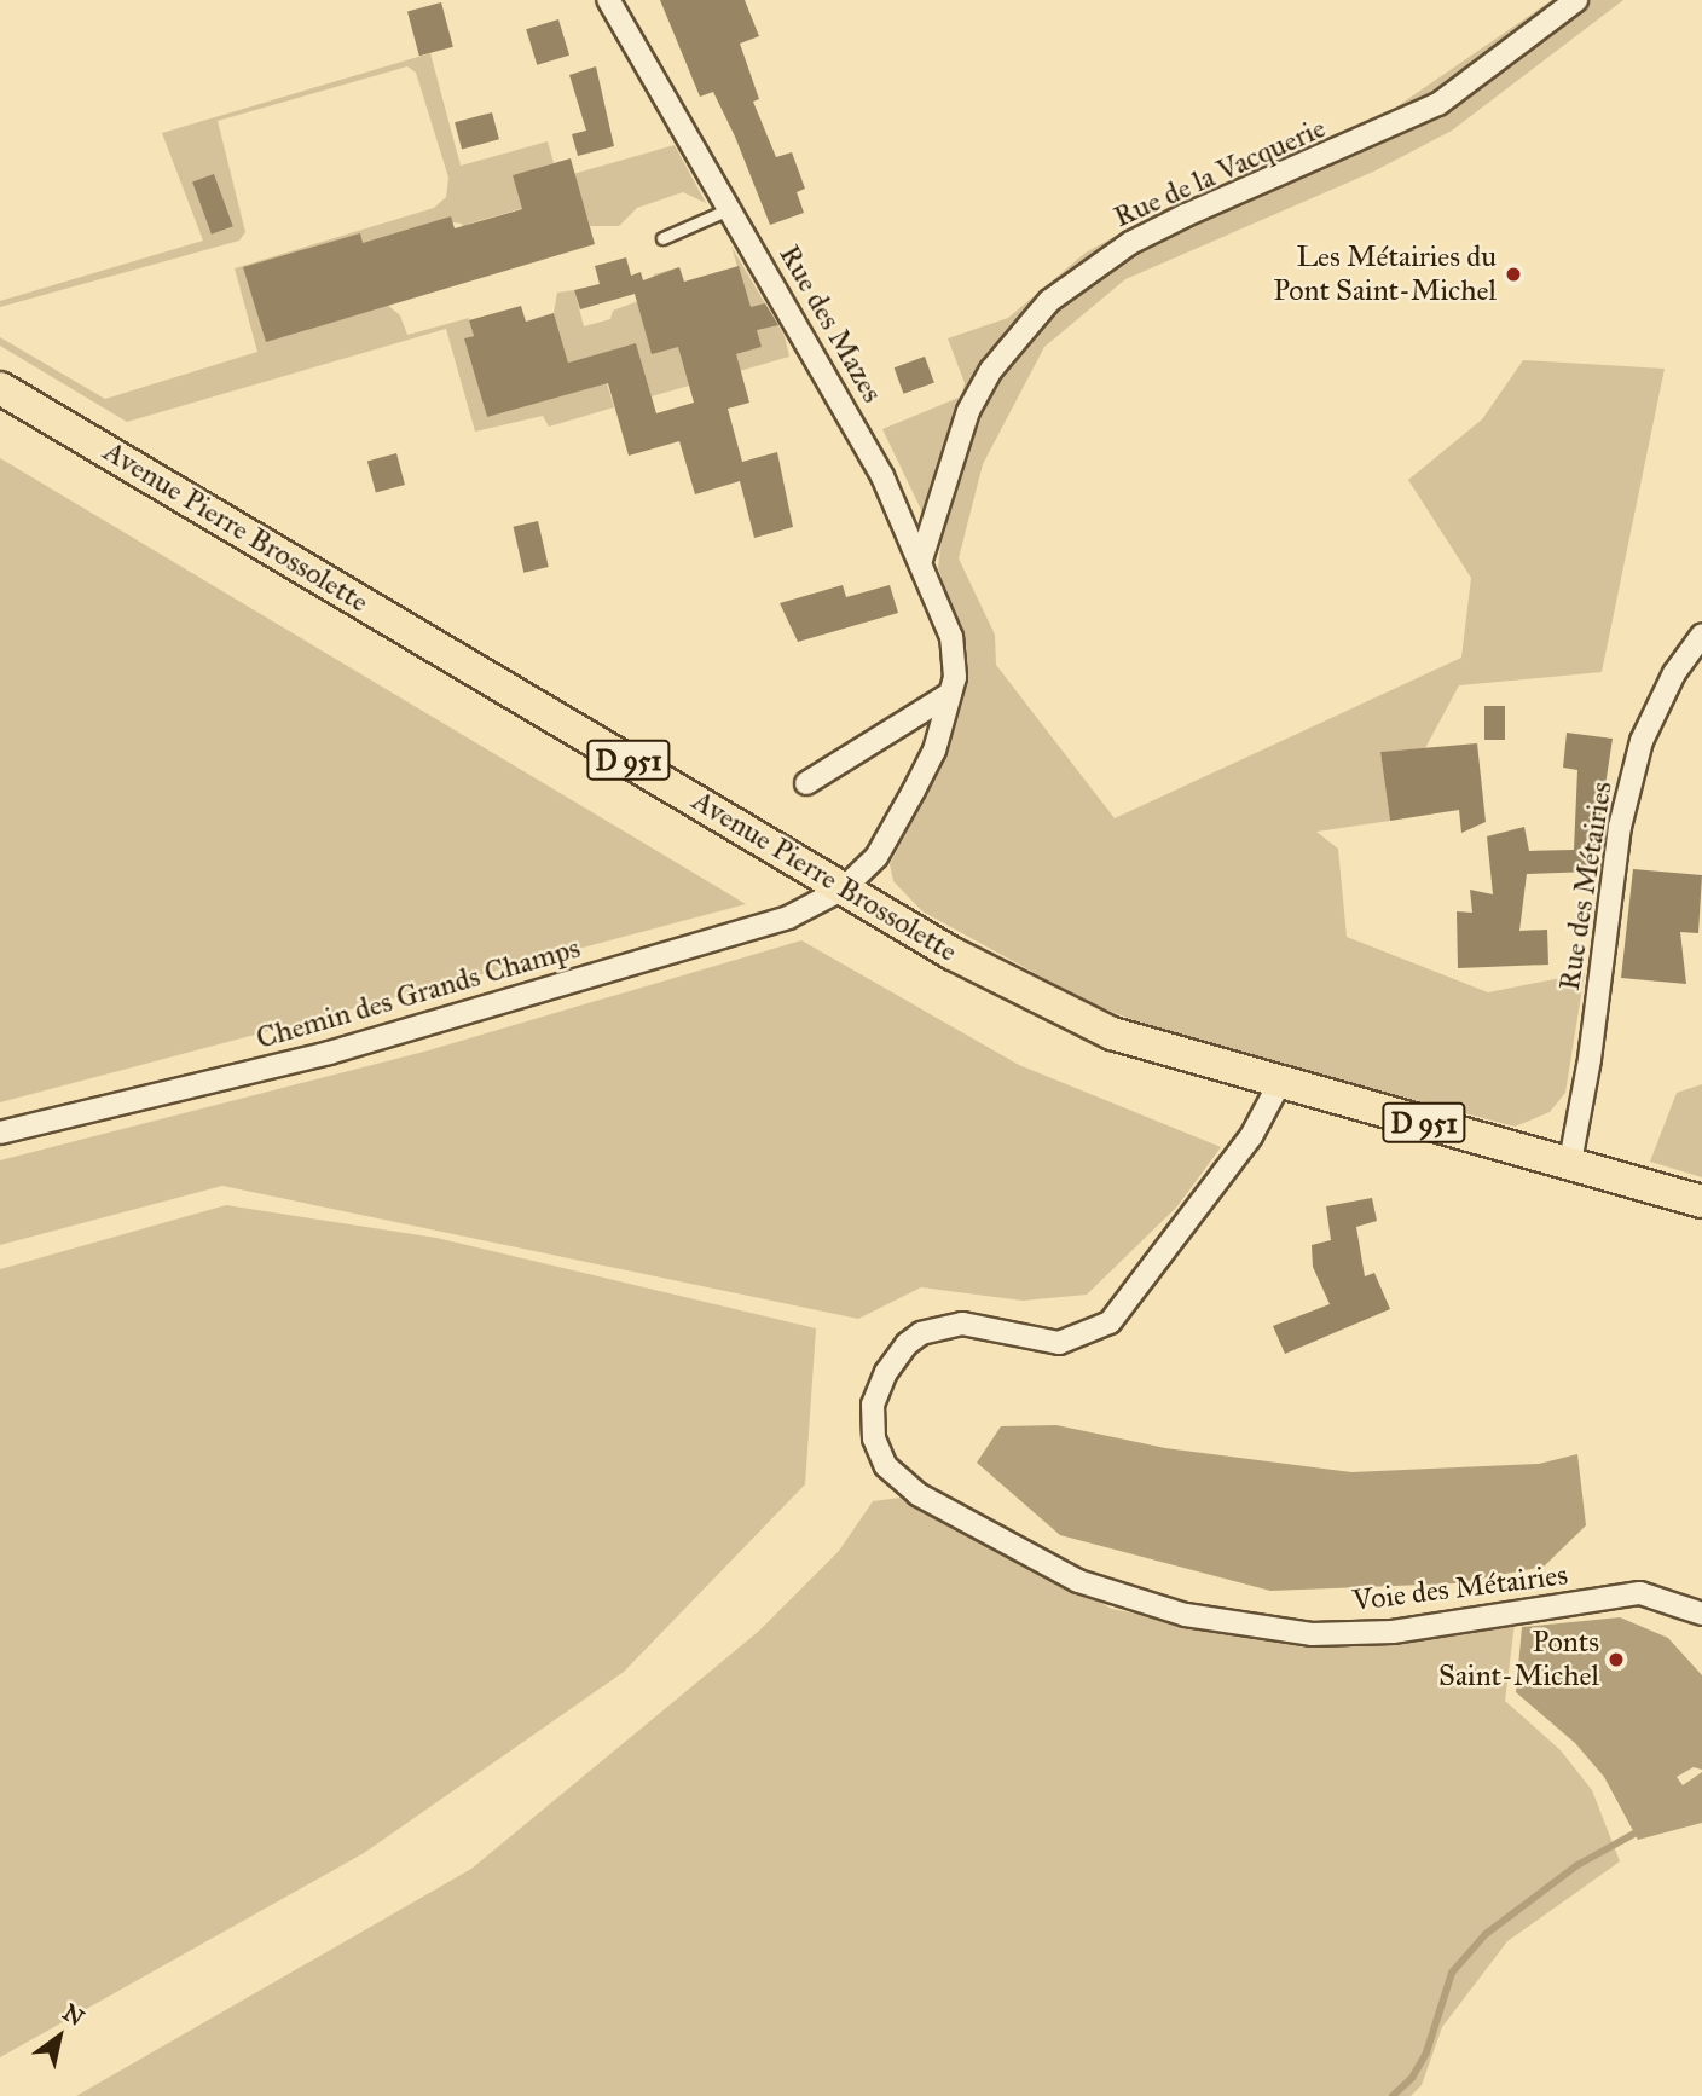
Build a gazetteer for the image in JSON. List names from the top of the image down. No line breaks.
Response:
{"streets":{"main road":["Avenue Pierre Brossolette","D 951"],"street":["Rue de la Vacquerie","Rue des Mazes","Rue des Métairies","Chemin des Grands Champs","Voie des Métairies"]},"crossings":[["Rue de la Vacquerie","Rue des Mazes"],["Rue des Mazes","Avenue Pierre Brossolette"],["Rue des Mazes","Chemin des Grands Champs"],["Avenue Pierre Brossolette","D 951"],["Avenue Pierre Brossolette","Chemin des Grands Champs"],["Avenue Pierre Brossolette","Voie des Métairies"],["D 951","Rue des Métairies"],["D 951","Voie des Métairies"]],"places":["Les Métairies du Pont Saint-Michel","Ponts Saint-Michel"],"north":"top right"}
